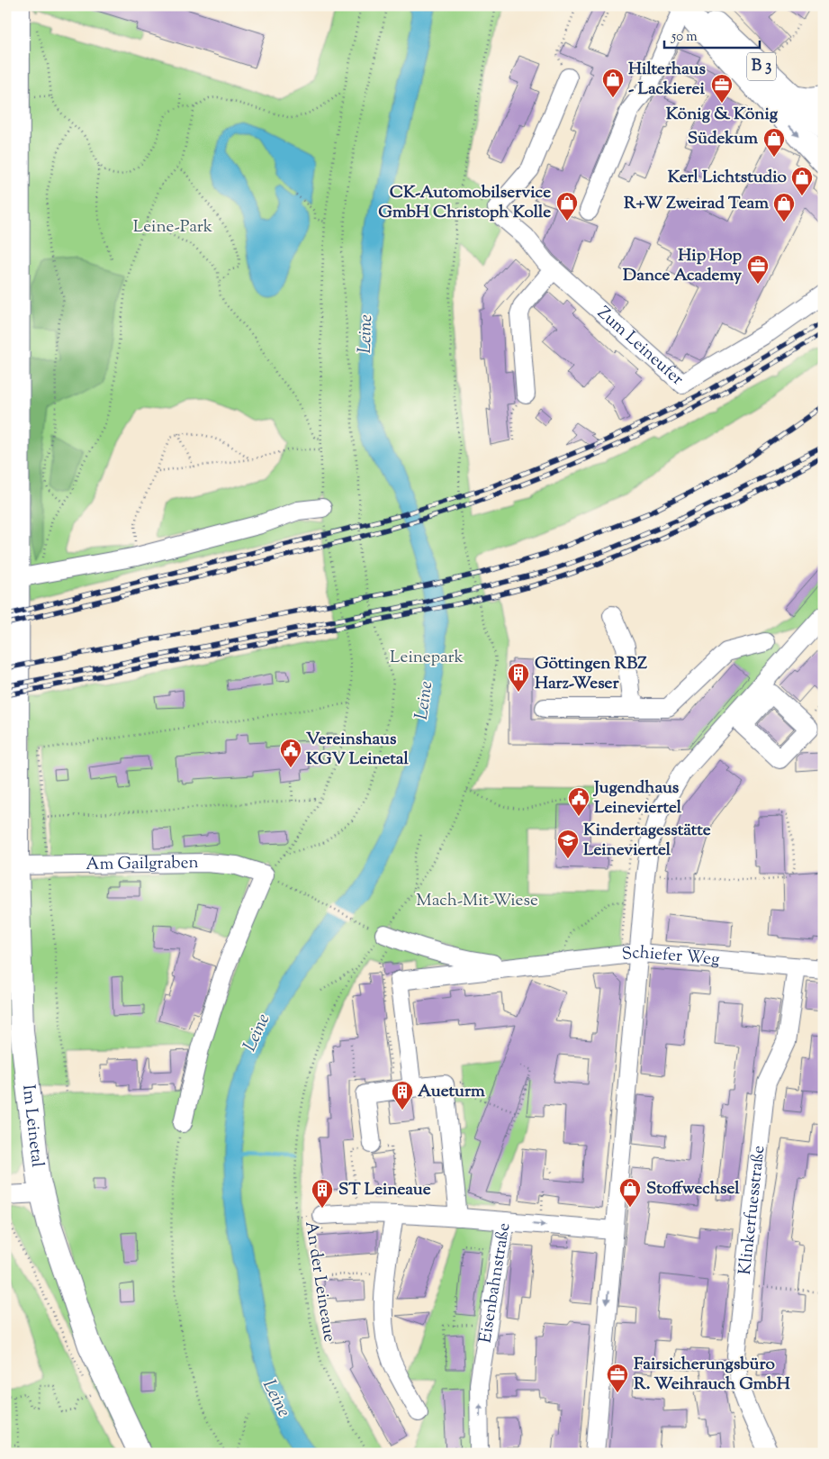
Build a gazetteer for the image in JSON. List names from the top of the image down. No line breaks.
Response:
{"streets":{"main road":["B 3","Im Leinetal"],"street":["Zum Leineufer","Am Gailgraben","Schiefer Weg","Klinkerfuesstraße","Eisenbahnstraße"],"path":["An der Leineaue"]},"crossings":[["Am Gailgraben","Im Leinetal"],["Schiefer Weg","Klinkerfuesstraße"],["Schiefer Weg","An der Leineaue"]],"water":["Leine"],"parks":["Leine-Park","Leinepark","Mach-Mit-Wiese"],"places":{"shop":["Hilterhaus - Lackierei","Südekum","Kerl Lichtstudio","CK-Automobilservice GmbH Christoph Kolle","R+W Zweirad Team","Stoffwechsel"],"office":["König & König","Hip Hop Dance Academy","Fairsicherungsbüro R. Weihrauch GmbH"],"building":["Göttingen RBZ Harz-Weser","Aueturm","ST Leineaue"],"public building":["Vereinshaus KGV Leinetal","Jugendhaus Leineviertel"],"school or university":["Kindertagesstätte Leineviertel"]},"scale_bar":"50 m"}
